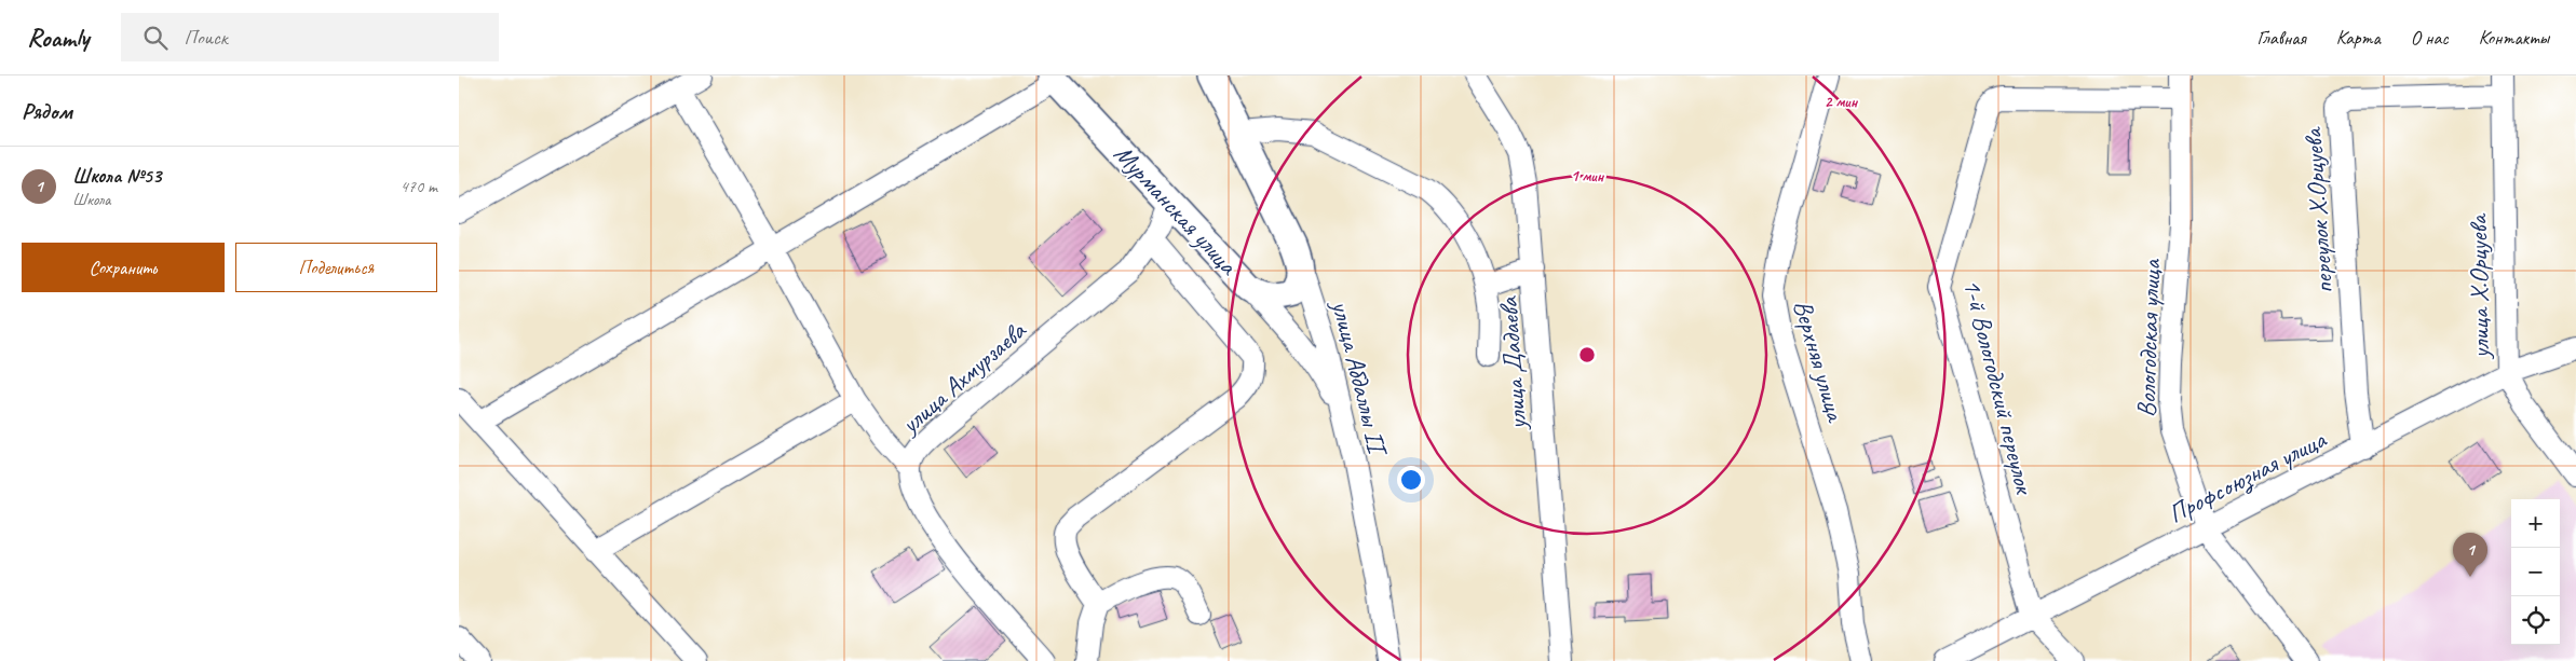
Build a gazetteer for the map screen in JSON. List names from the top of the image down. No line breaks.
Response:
{"streets":{"main road":["Мурманская улица"],"street":["переулок Х.Орцуева","улица Х.Орцуева","Вологодская улица","Верхняя улица","улица Дадаева","улица Абдаллы II","улица Ахмурзаева","1-й Вологодский переулок","Профсоюзная улица"]},"crossings":[["Мурманская улица","улица Абдаллы II"],["Мурманская улица","улица Ахмурзаева"],["переулок Х.Орцуева","улица Х.Орцуева"],["переулок Х.Орцуева","Профсоюзная улица"],["улица Х.Орцуева","Профсоюзная улица"],["Вологодская улица","1-й Вологодский переулок"],["Вологодская улица","Профсоюзная улица"],["1-й Вологодский переулок","Профсоюзная улица"]],"page":{"header":"Roamly","search":"Поиск","nav":["Главная","Карта","О нас","Контакты"],"heading":"Рядом","list":[{"mark":"1","name":"Школа №53","note":"Школа","value":"470 m"}],"buttons":["Сохранить","Поделиться"],"map_buttons":["+","−"],"pins":"1"},"rings":["2 мин","1 мин"]}
